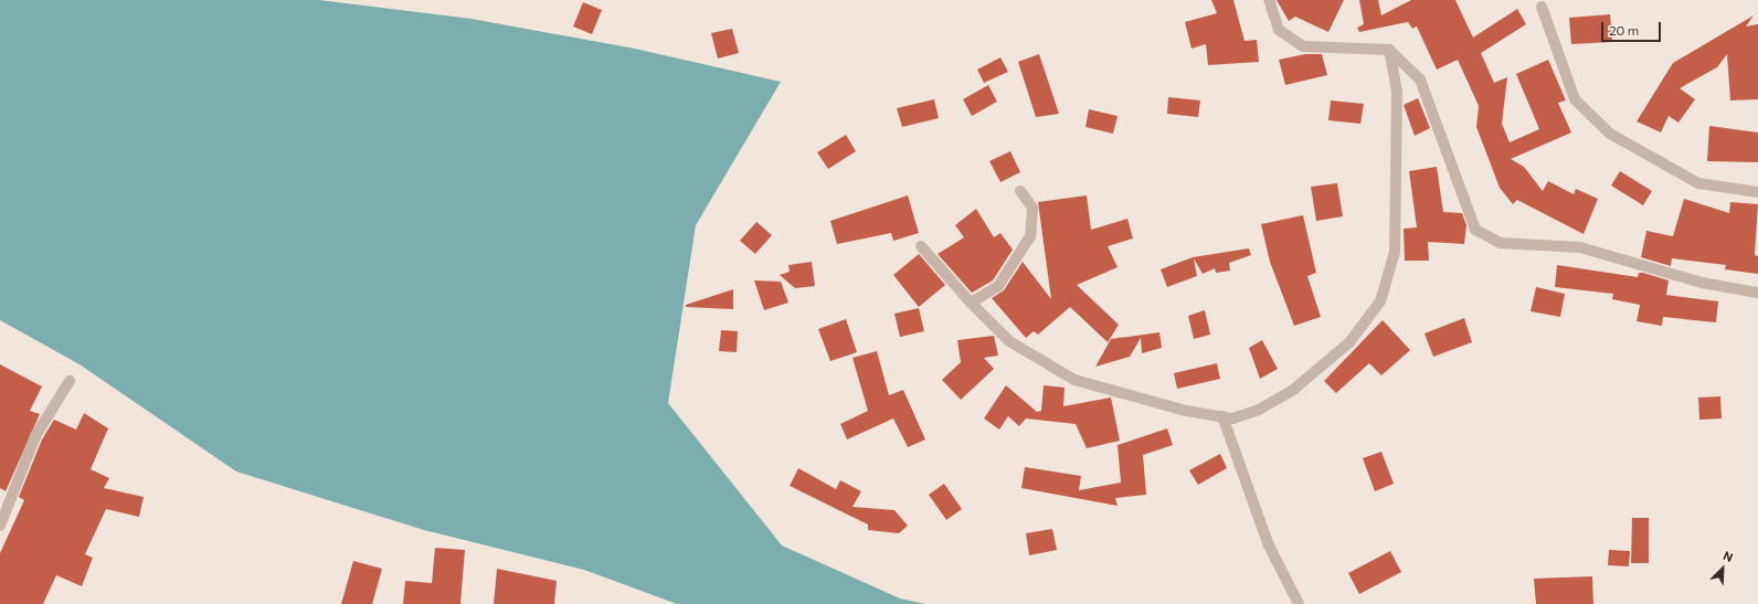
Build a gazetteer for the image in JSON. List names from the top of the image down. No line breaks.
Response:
{"scale_bar":"20 m","north":"top right"}
